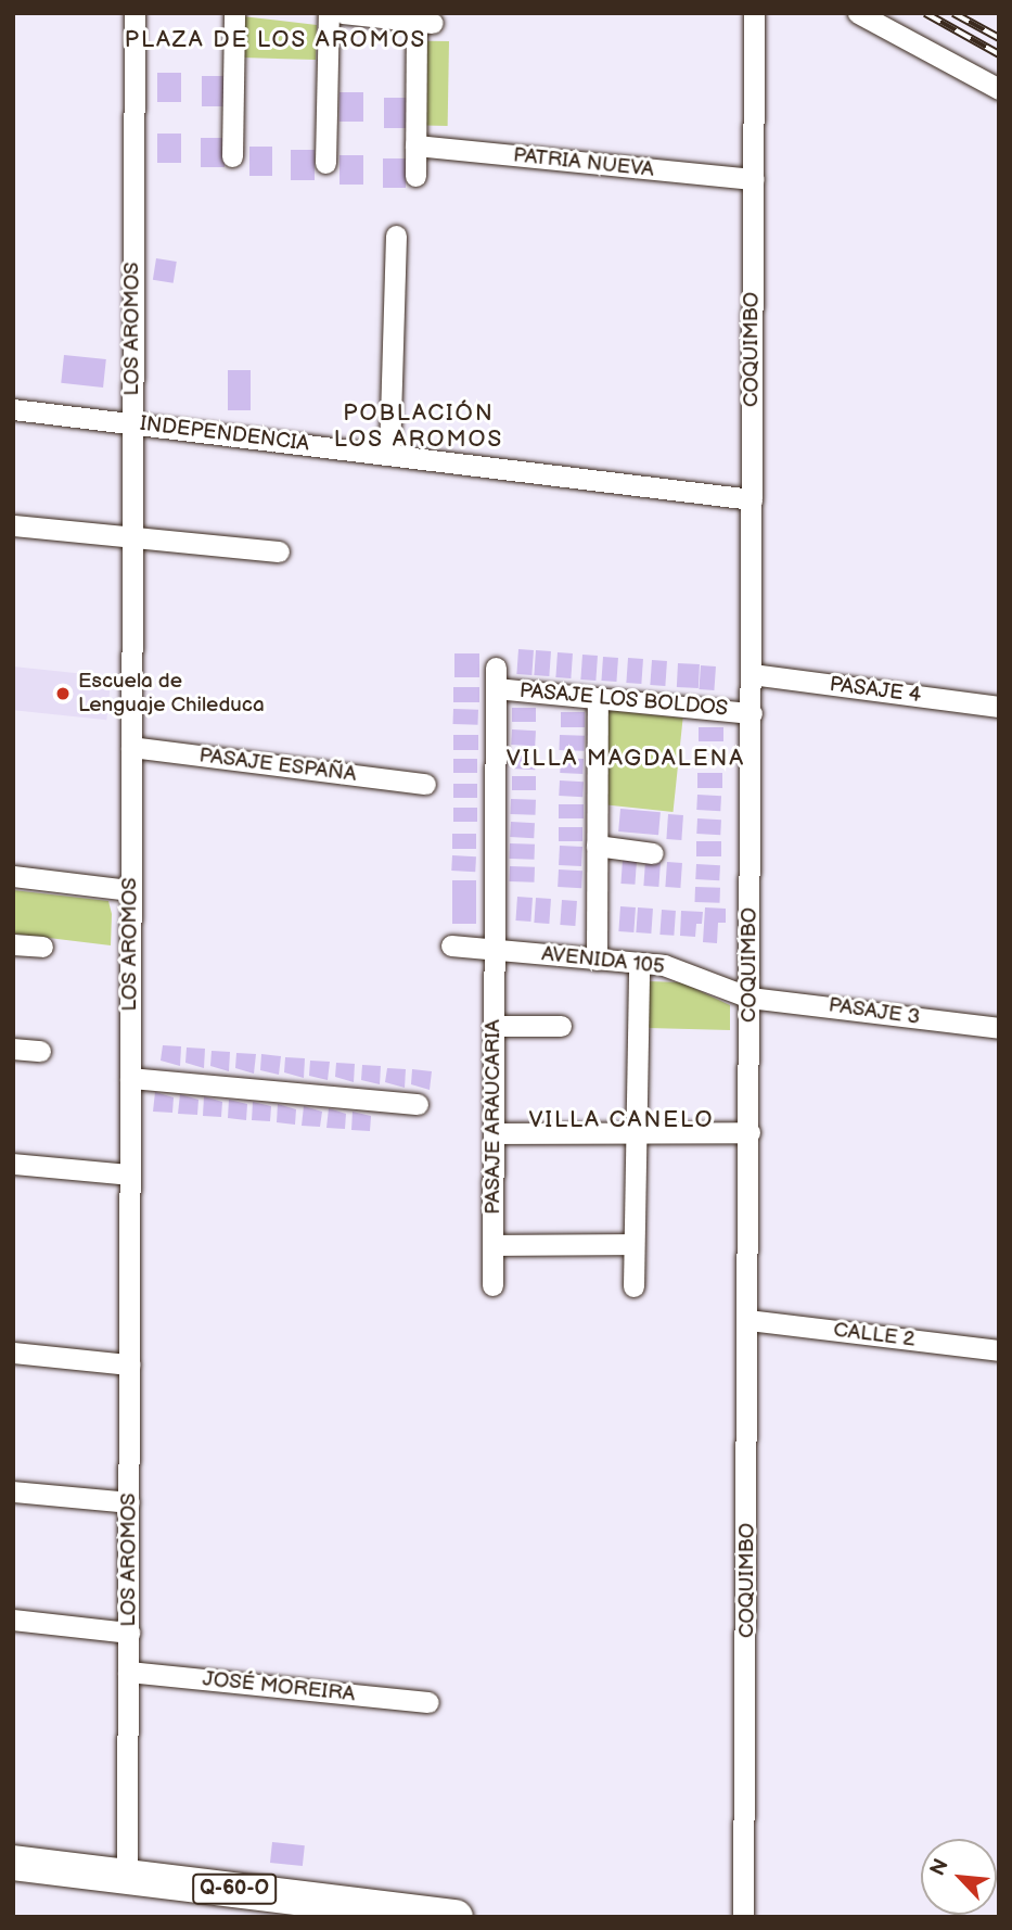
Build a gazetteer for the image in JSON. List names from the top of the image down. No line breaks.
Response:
{"streets":{"main road":["Q-60-O"],"street":["PATRIA NUEVA","LOS AROMOS","COQUIMBO","INDEPENDENCIA","PASAJE 4","PASAJE LOS BOLDOS","PASAJE ESPAÑA","AVENIDA 105","PASAJE 3","PASAJE ARAUCARIA","CALLE 2","JOSÉ MOREIRA"]},"crossings":[["PATRIA NUEVA","COQUIMBO"],["LOS AROMOS","INDEPENDENCIA"],["LOS AROMOS","PASAJE ESPAÑA"],["LOS AROMOS","JOSÉ MOREIRA"],["LOS AROMOS","Q-60-O"],["COQUIMBO","INDEPENDENCIA"],["COQUIMBO","PASAJE 4"],["COQUIMBO","PASAJE LOS BOLDOS"],["COQUIMBO","AVENIDA 105"],["COQUIMBO","PASAJE 3"],["COQUIMBO","CALLE 2"],["PASAJE LOS BOLDOS","PASAJE ARAUCARIA"],["AVENIDA 105","PASAJE 3"],["AVENIDA 105","PASAJE ARAUCARIA"]],"districts":["PLAZA DE LOS AROMOS","POBLACIÓN LOS AROMOS","VILLA MAGDALENA","VILLA CANELO"],"places":["Escuela de Lenguaje Chileduca"],"north":"top left"}
